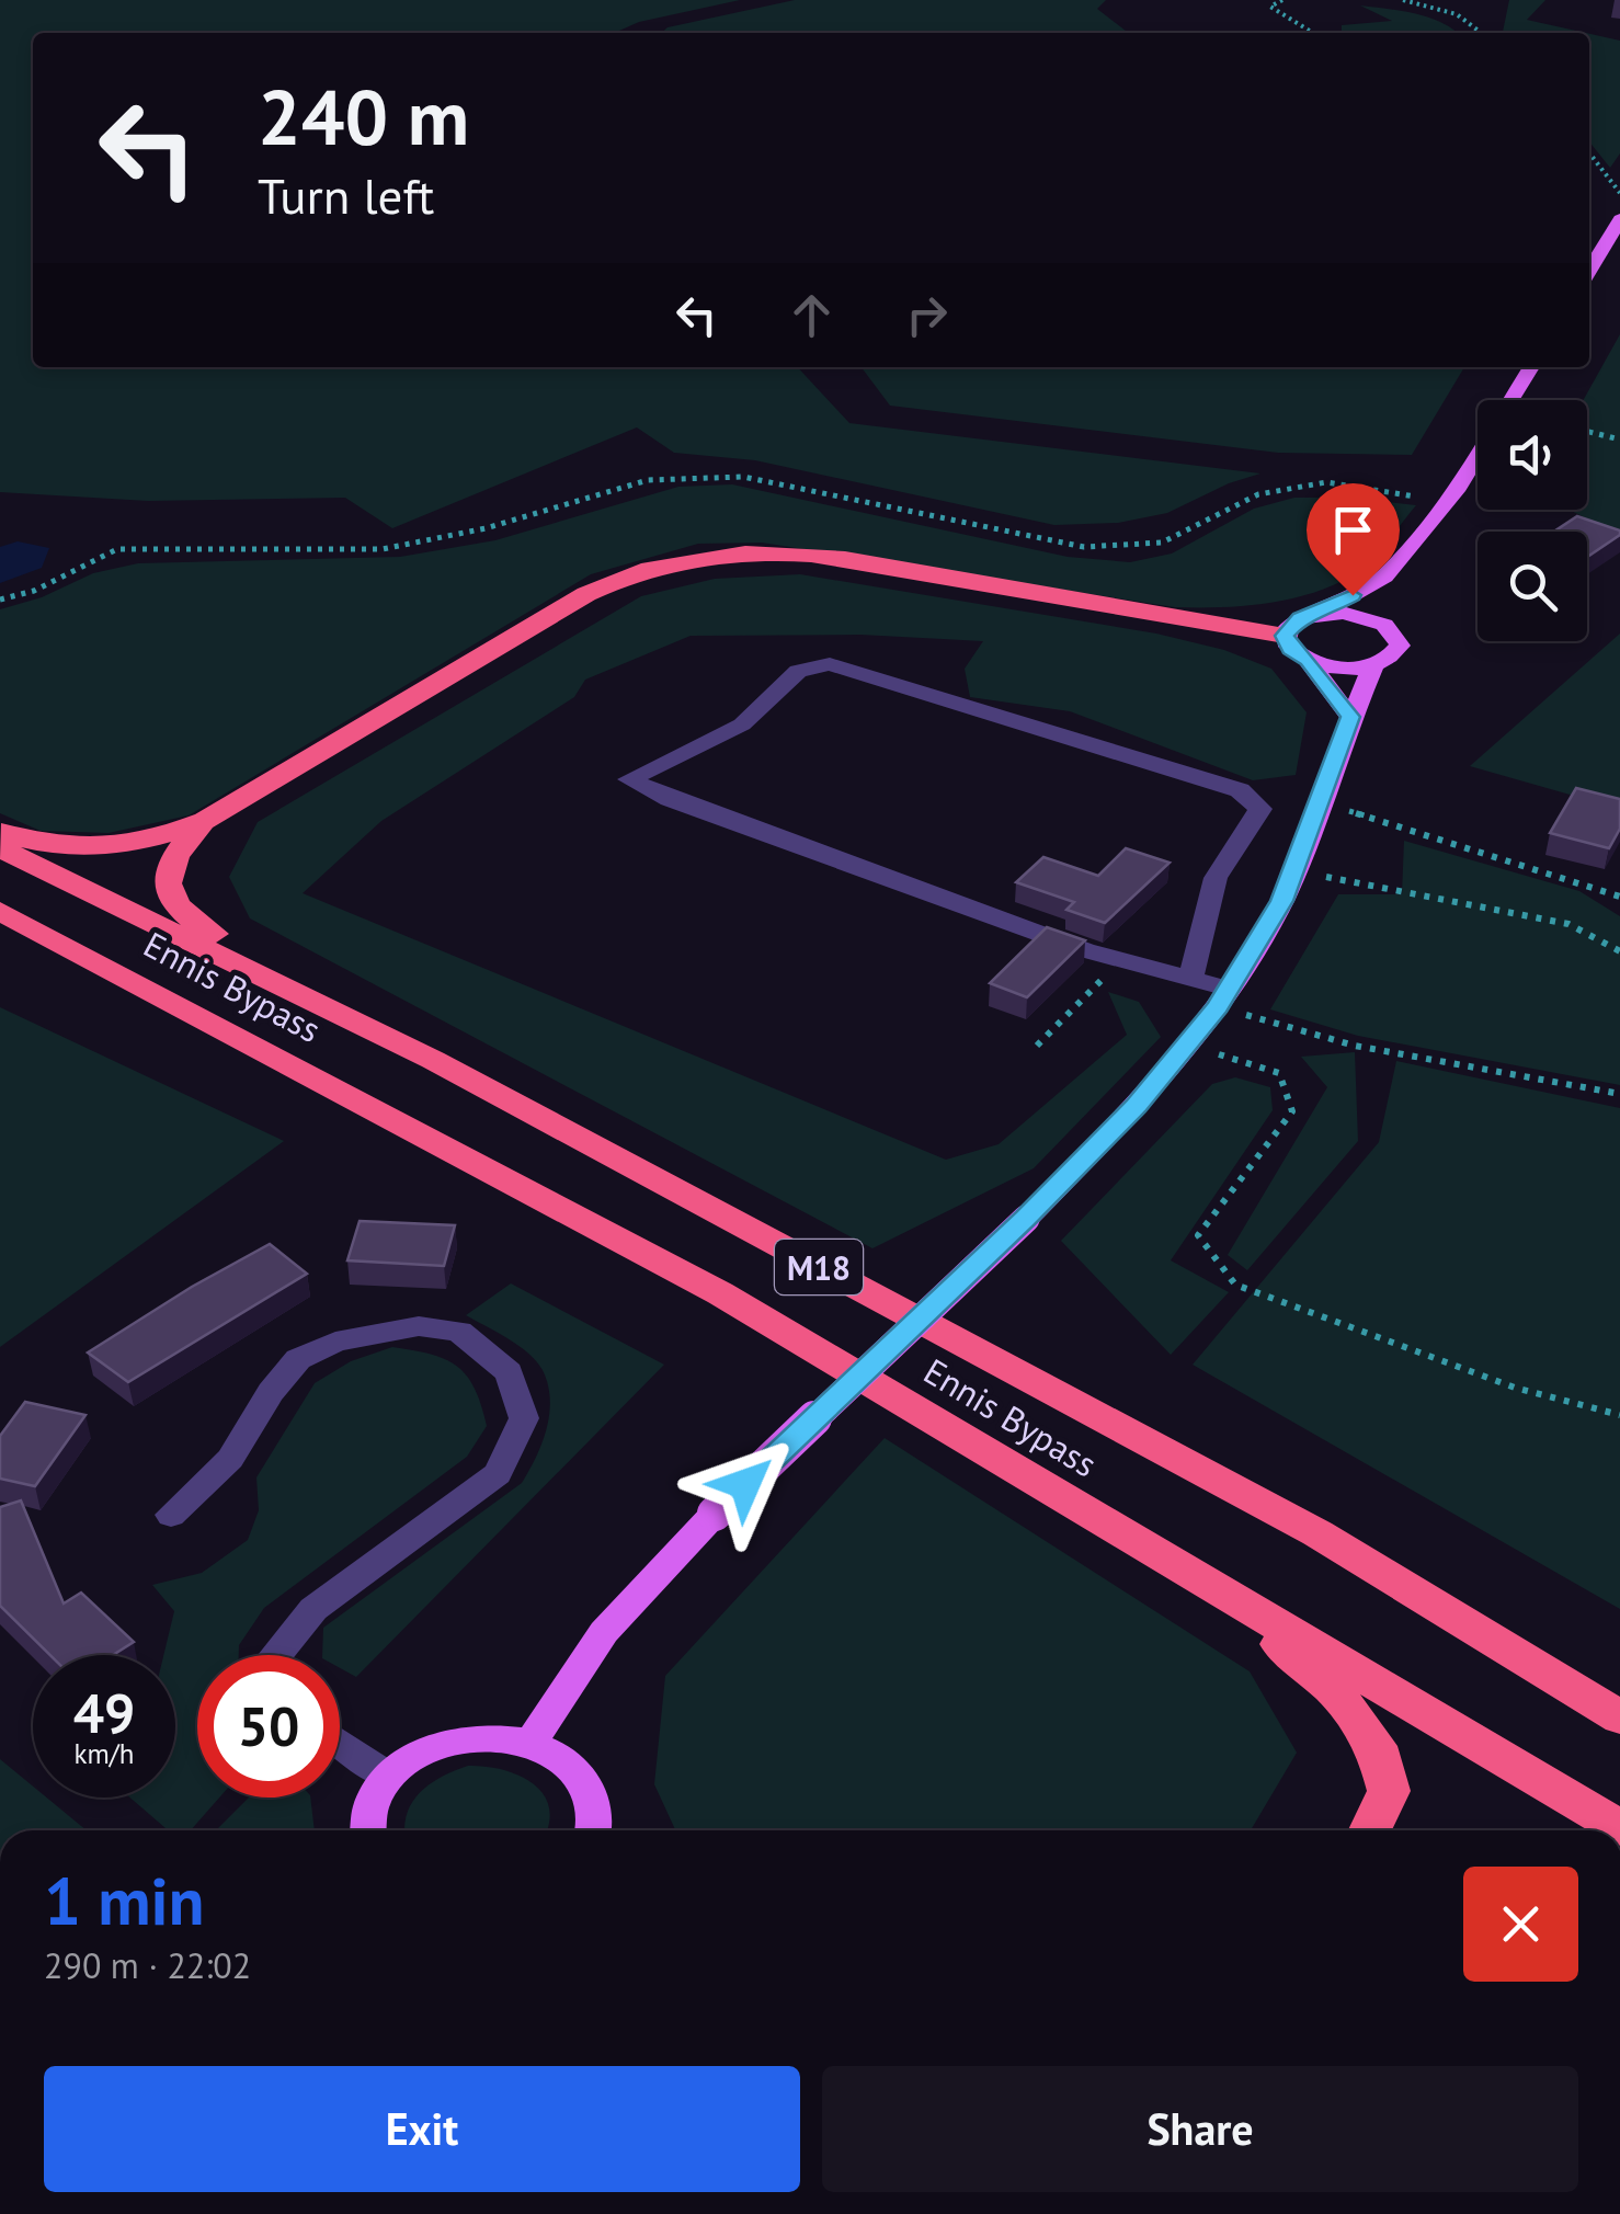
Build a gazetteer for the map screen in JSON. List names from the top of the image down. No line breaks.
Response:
{"streets":{"highway":["Ennis Bypass","M18"]},"page":{"turn":["240 m","Turn left"],"speed":"49 km/h","limit":"50","heading":["1 min","290 m · 22:02"],"buttons":["Exit","Share"]}}
